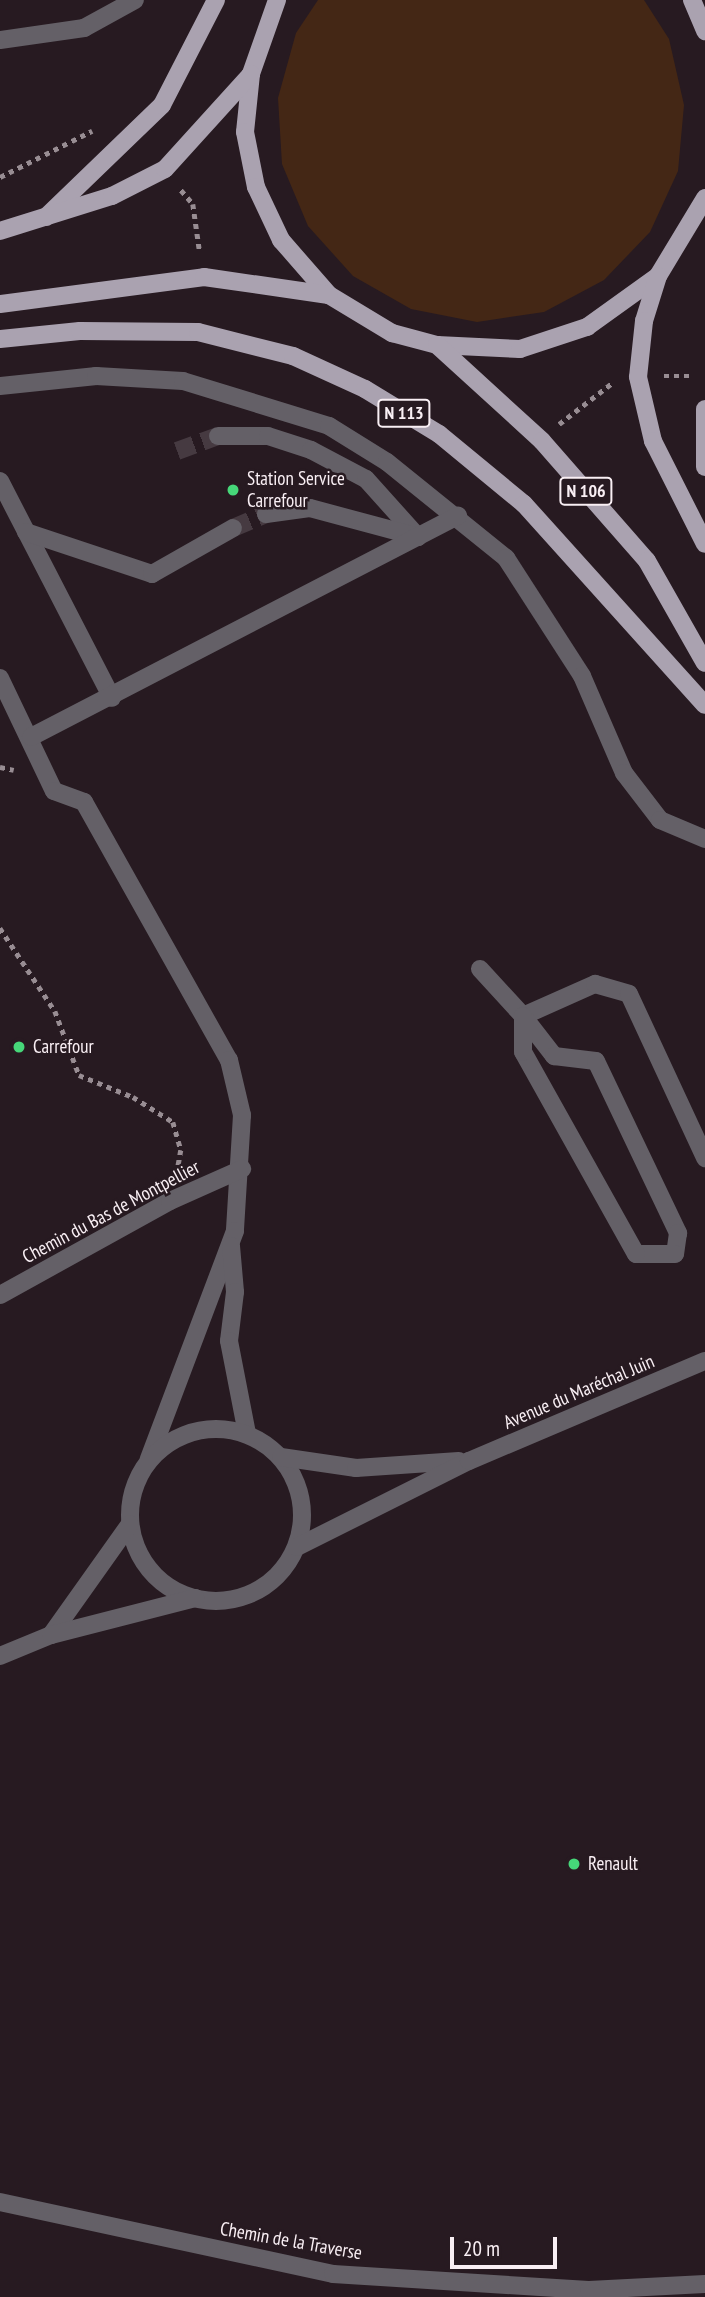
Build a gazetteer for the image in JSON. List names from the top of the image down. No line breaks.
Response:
{"streets":{"main road":["N 113","N 106"],"street":["Chemin du Bas de Montpellier","Avenue du Maréchal Juin","Chemin de la Traverse"]},"places":["Station Service Carrefour","Carrefour","Renault"],"scale_bar":"20 m"}
